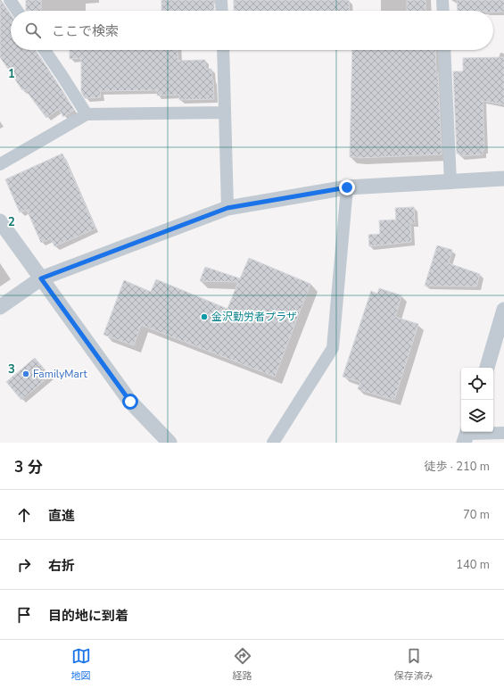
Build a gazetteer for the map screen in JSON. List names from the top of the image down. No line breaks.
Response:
{"places":["金沢勤労者プラザ","FamilyMart"],"page":{"search":"ここで検索","heading":["3 分","徒歩 · 210 m"],"list":[["直進","70 m"],["右折","140 m"],"目的地に到着"],"nav":["地図","経路","保存済み"]},"grid":{"rows":["1","2","3"]}}
